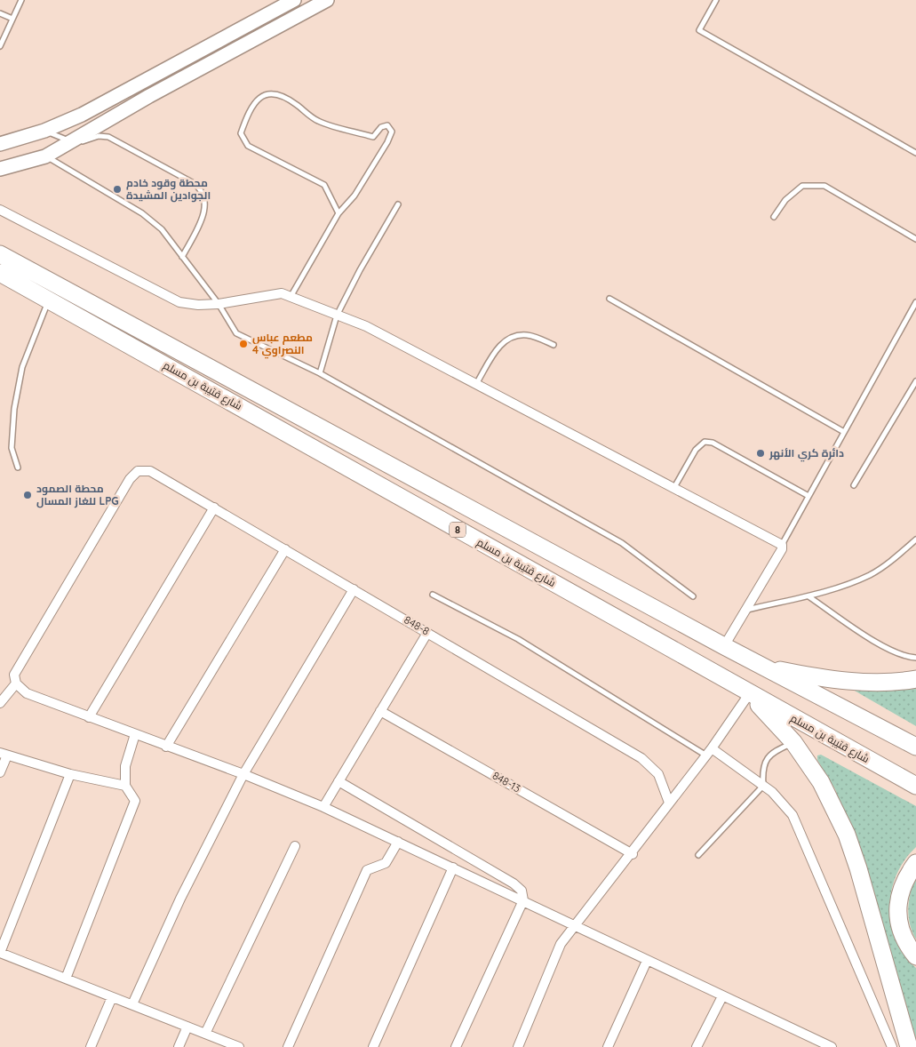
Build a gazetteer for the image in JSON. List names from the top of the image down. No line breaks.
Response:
{"streets":{"highway":["شارع قتيبة بن مسلم","8"],"street":["848-8","848-13"]},"places":["محطة وقود خادم الجوادين المشيدة","مطعم عباس النصراوي 4","دائرة كري الأنهر","محطة الصمود للغاز المسال LPG"]}
